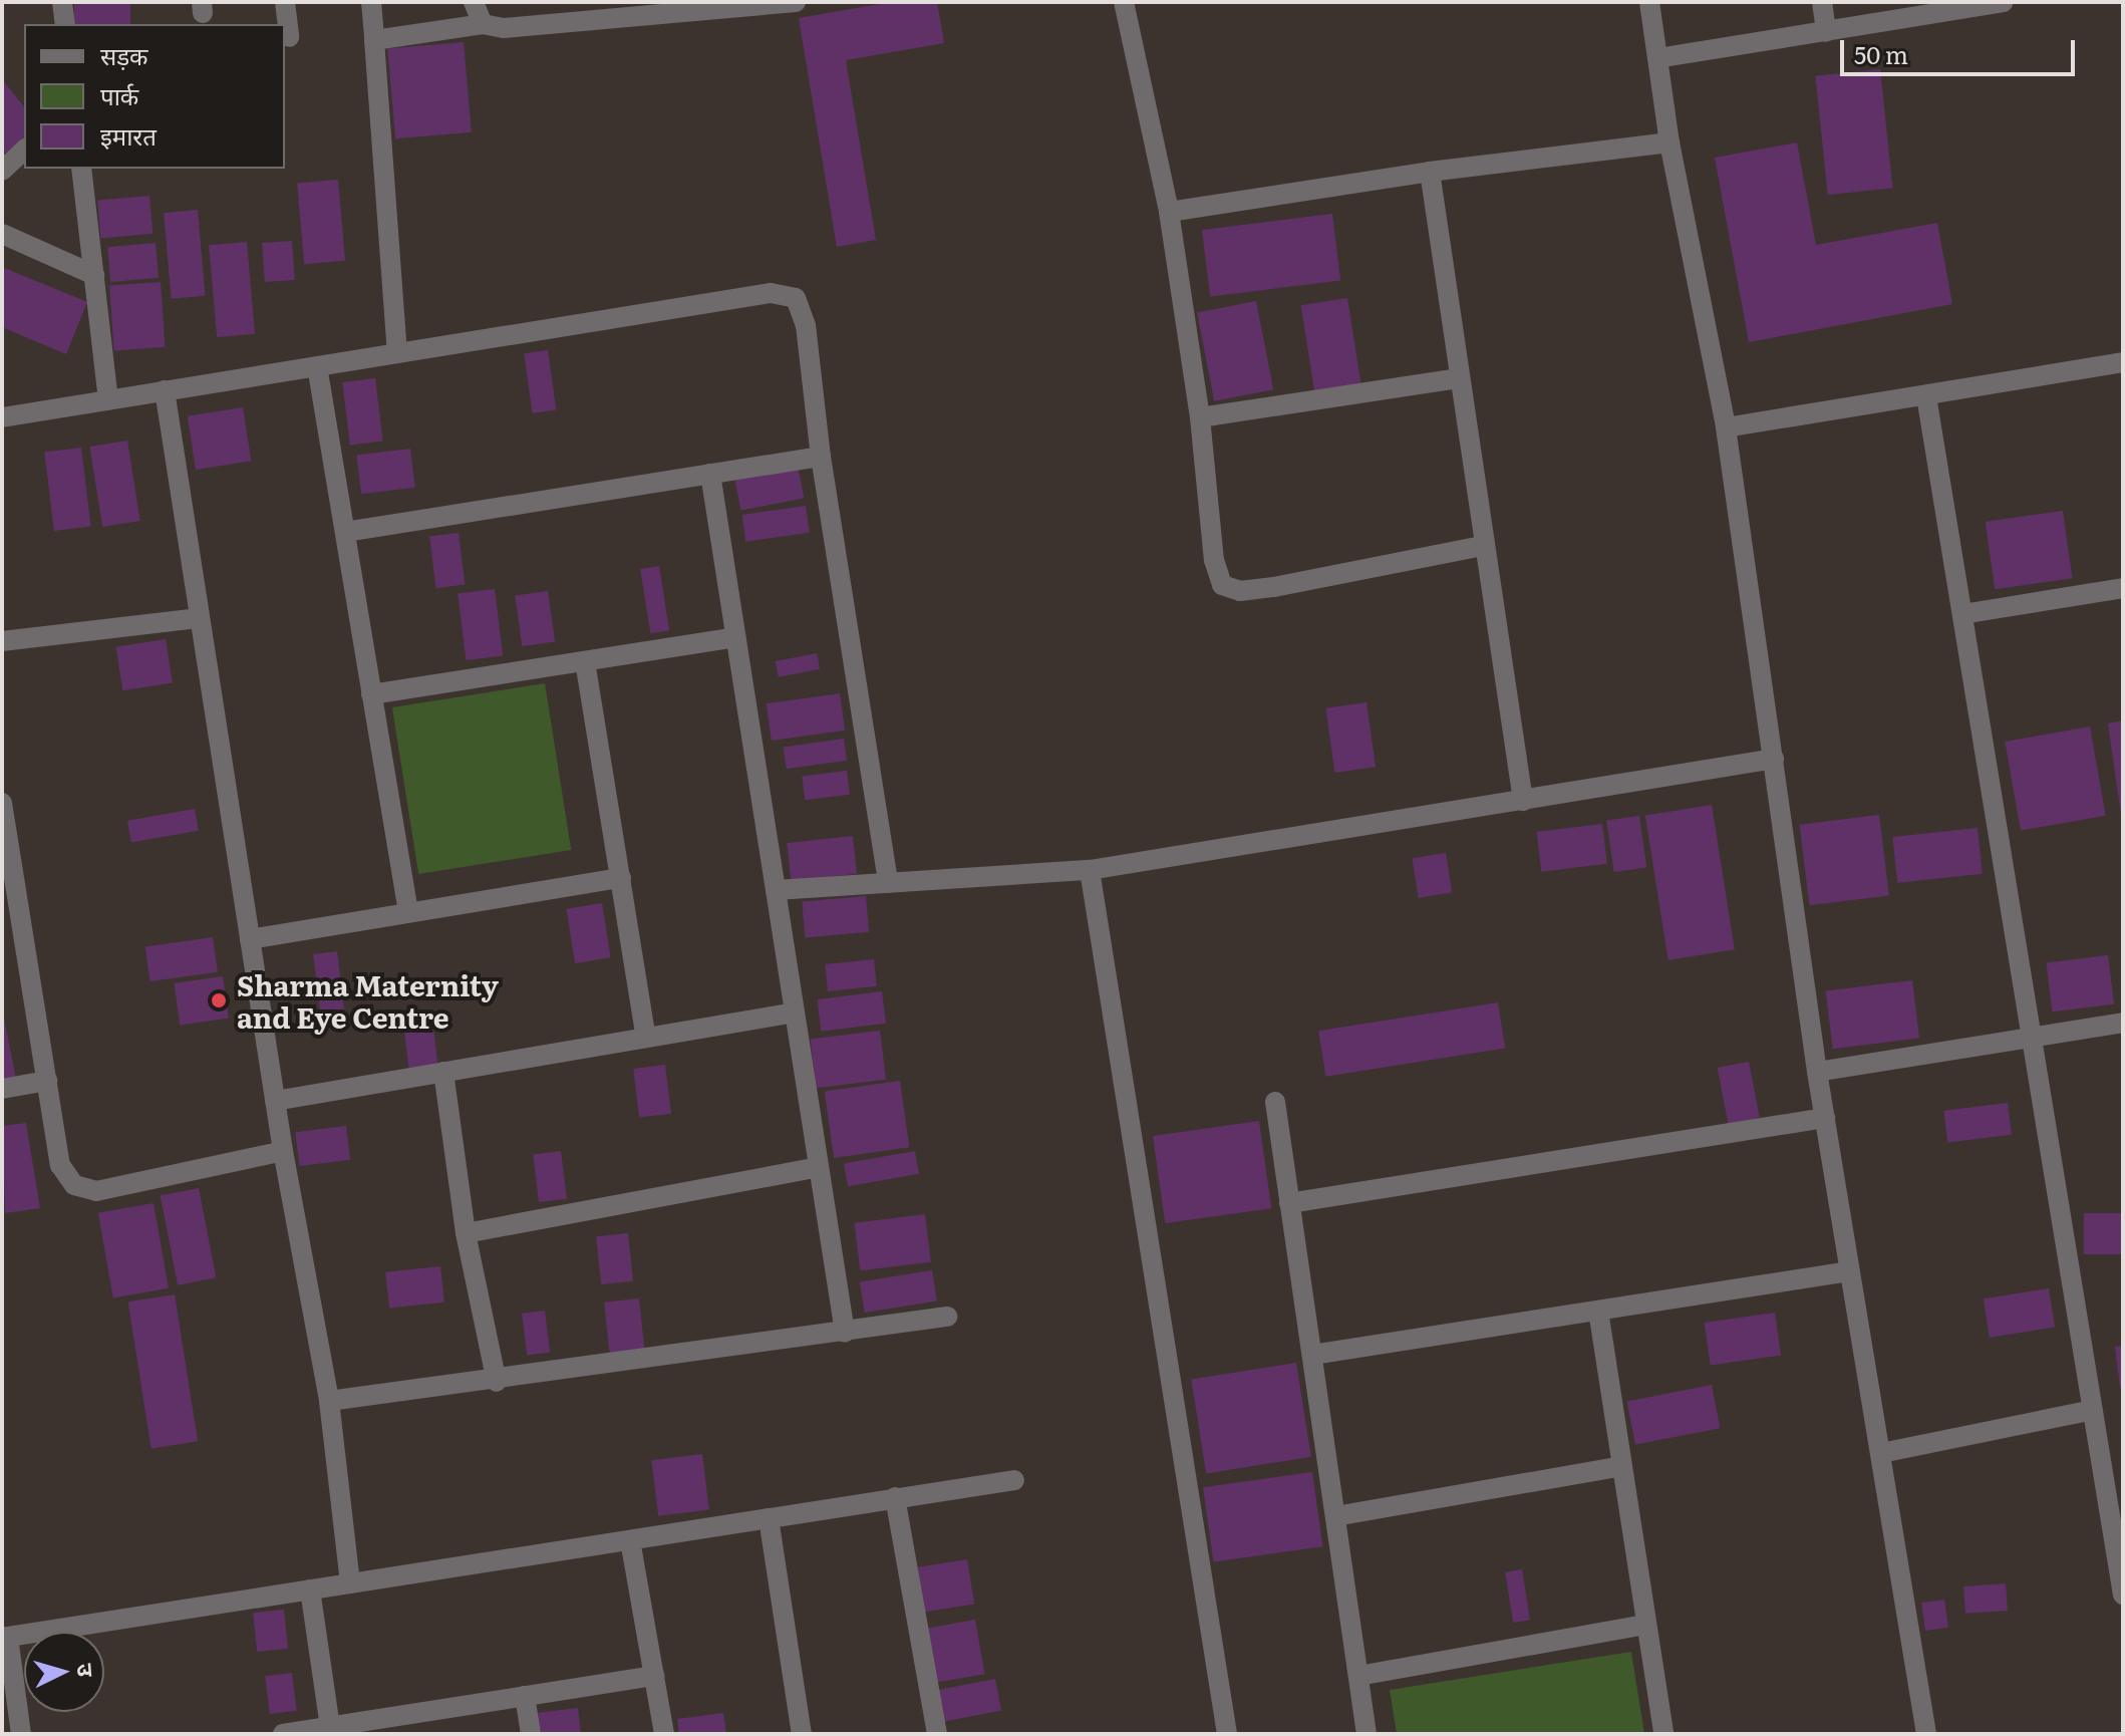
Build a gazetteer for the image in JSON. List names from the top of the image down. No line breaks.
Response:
{"places":["Sharma Maternity and Eye Centre"],"legend":["सड़क","पार्क","इमारत"],"scale_bar":"50 m","north":"right"}
